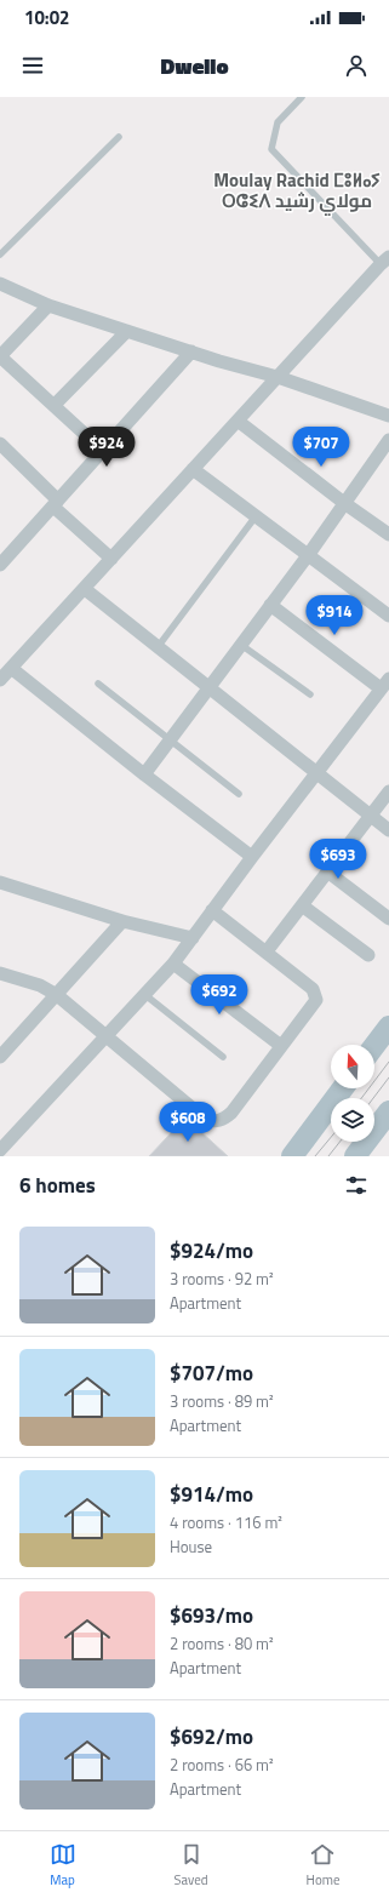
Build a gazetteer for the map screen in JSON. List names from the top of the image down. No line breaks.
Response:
{"districts":["Moulay Rachid ⵎⵓⵍⴰⵢ ⵔⵛⵉⴷ مولاي رشيد"],"north":"top","page":{"status":"10:02","header":"Dwello","price":["$924","$707","$914","$693","$692","$608"],"heading":"6 homes","list":[{"name":"$924/mo","note":"3 rooms · 92 m² · Apartment"},{"name":"$707/mo","note":"3 rooms · 89 m² · Apartment"},{"name":"$914/mo","note":"4 rooms · 116 m² · House"},{"name":"$693/mo","note":"2 rooms · 80 m² · Apartment"},{"name":"$692/mo","note":"2 rooms · 66 m² · Apartment"}],"tabs":["Map","Saved","Home"]}}
